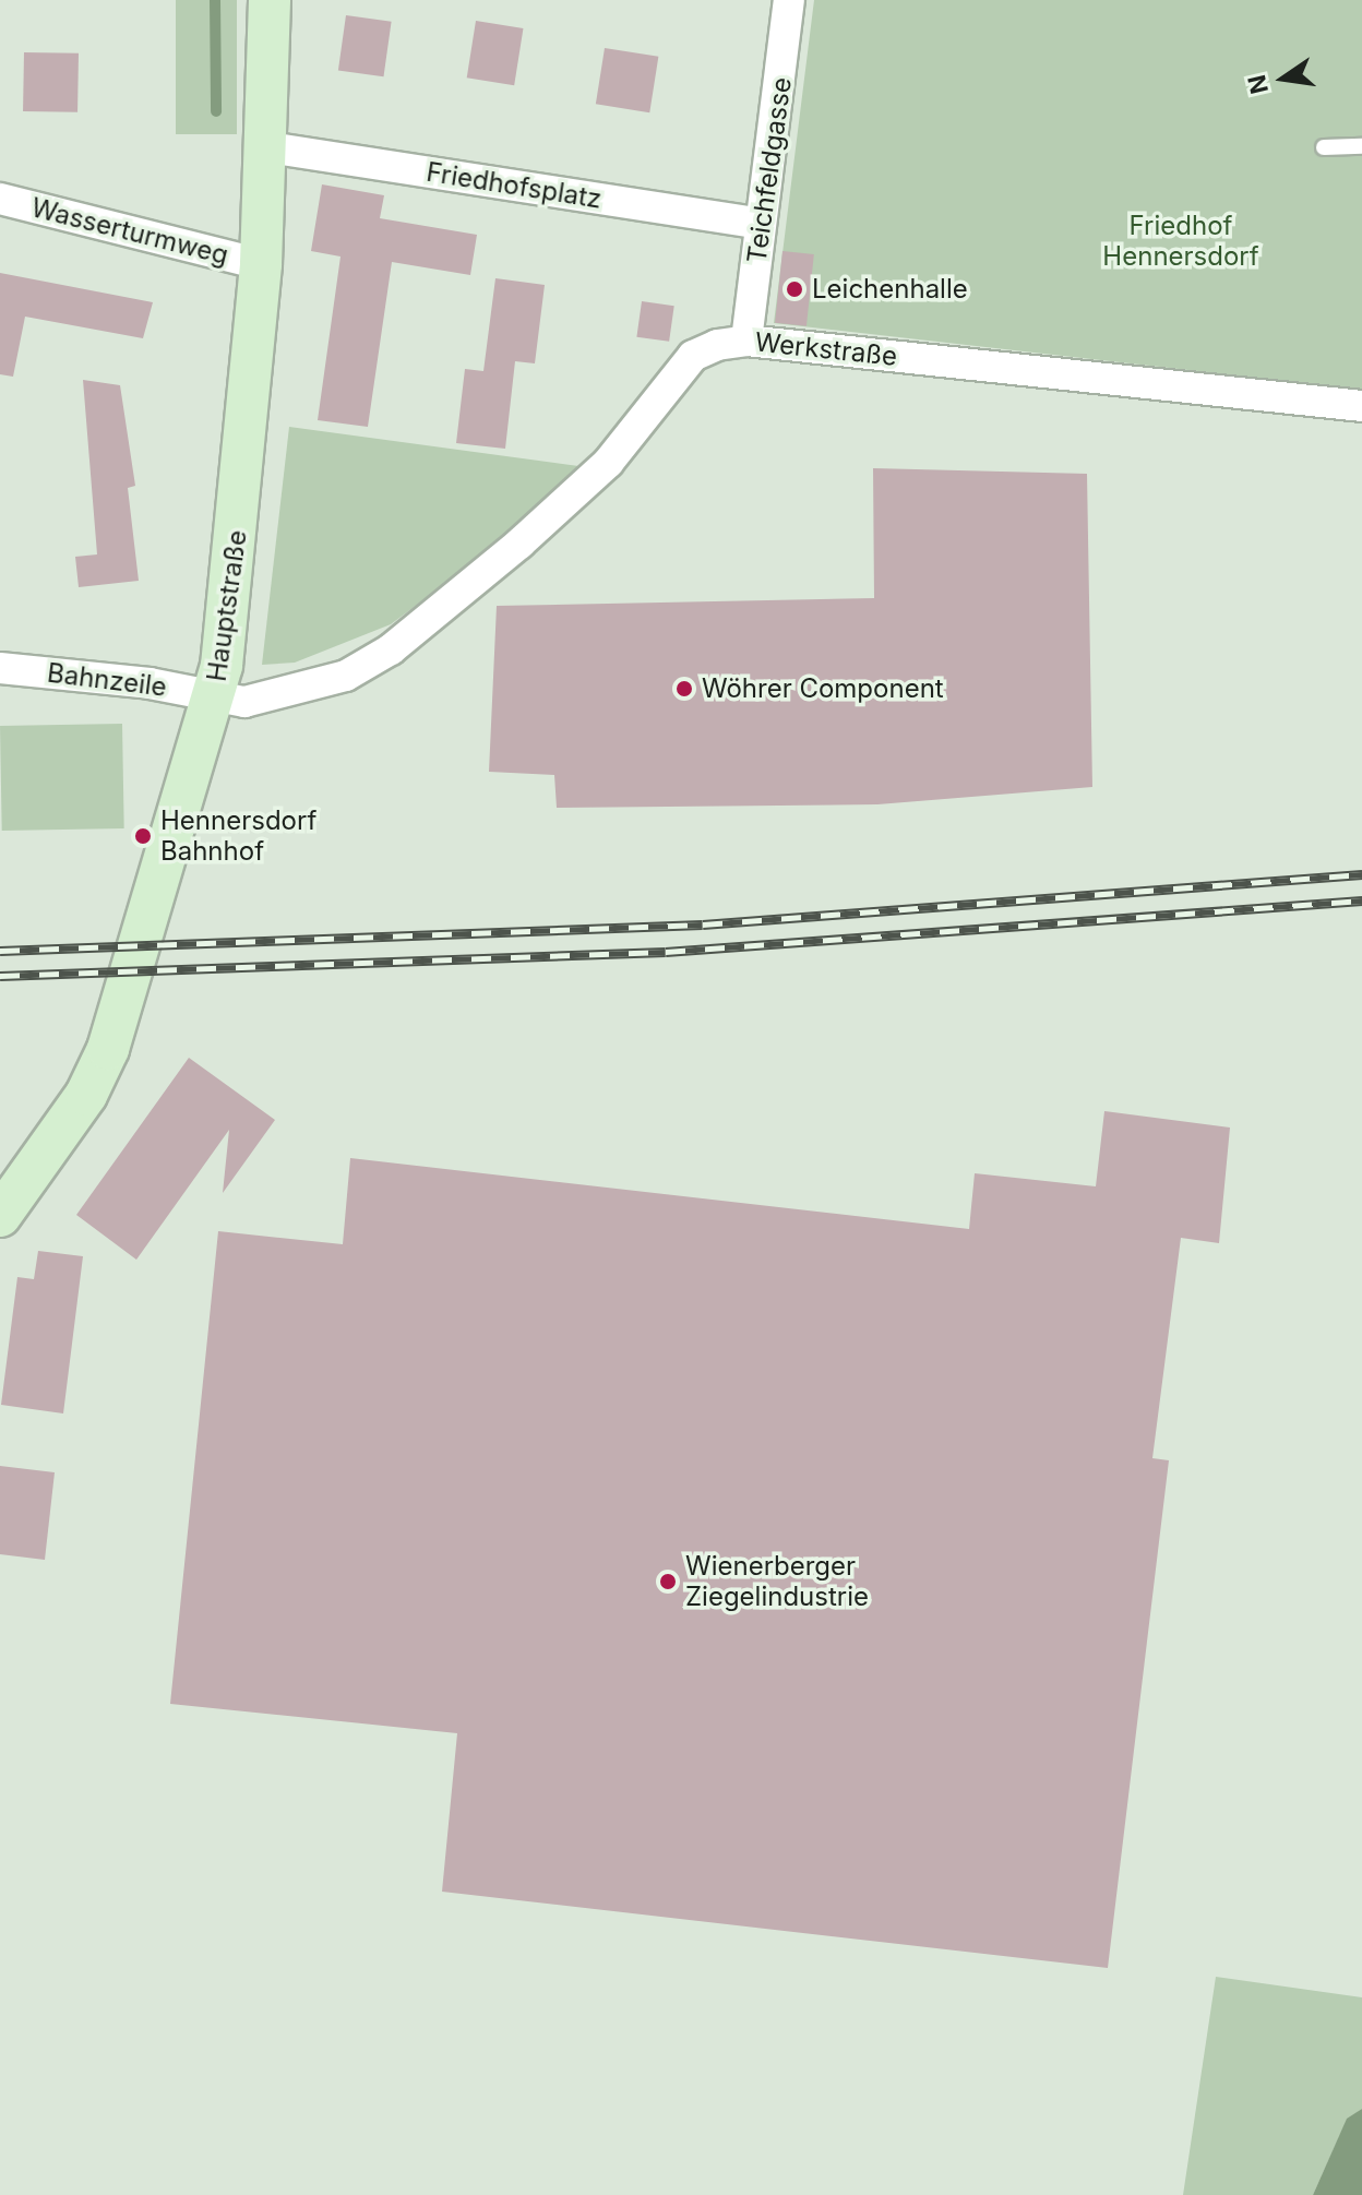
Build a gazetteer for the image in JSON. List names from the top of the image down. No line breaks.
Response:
{"streets":{"street":["Teichfeldgasse","Friedhofsplatz","Wasserturmweg","Werkstraße","Hauptstraße","Bahnzeile"]},"crossings":[["Teichfeldgasse","Friedhofsplatz"],["Teichfeldgasse","Werkstraße"],["Friedhofsplatz","Hauptstraße"],["Wasserturmweg","Hauptstraße"],["Werkstraße","Hauptstraße"],["Werkstraße","Bahnzeile"],["Hauptstraße","Bahnzeile"]],"parks":["Friedhof Hennersdorf"],"places":["Leichenhalle","Wöhrer Component","Hennersdorf Bahnhof","Wienerberger Ziegelindustrie"],"north":"left"}
